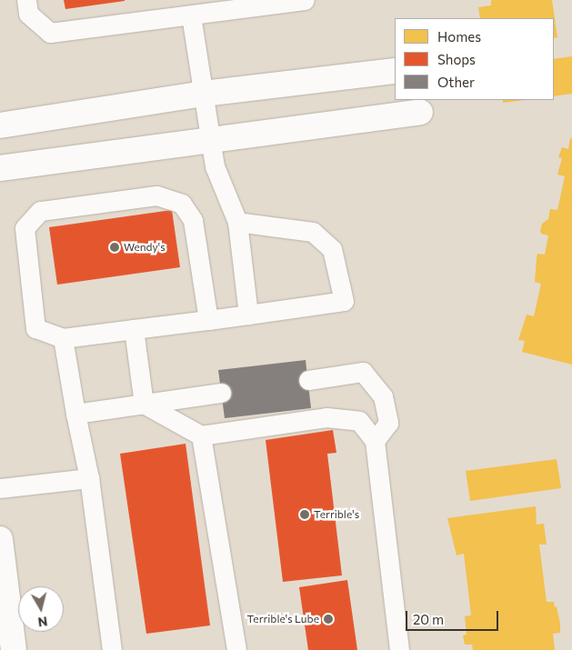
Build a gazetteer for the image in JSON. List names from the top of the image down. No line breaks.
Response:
{"places":["Wendy's","Terrible's","Terrible's Lube"],"legend":["Homes","Shops","Other"],"scale_bar":"20 m","north":"bottom"}
